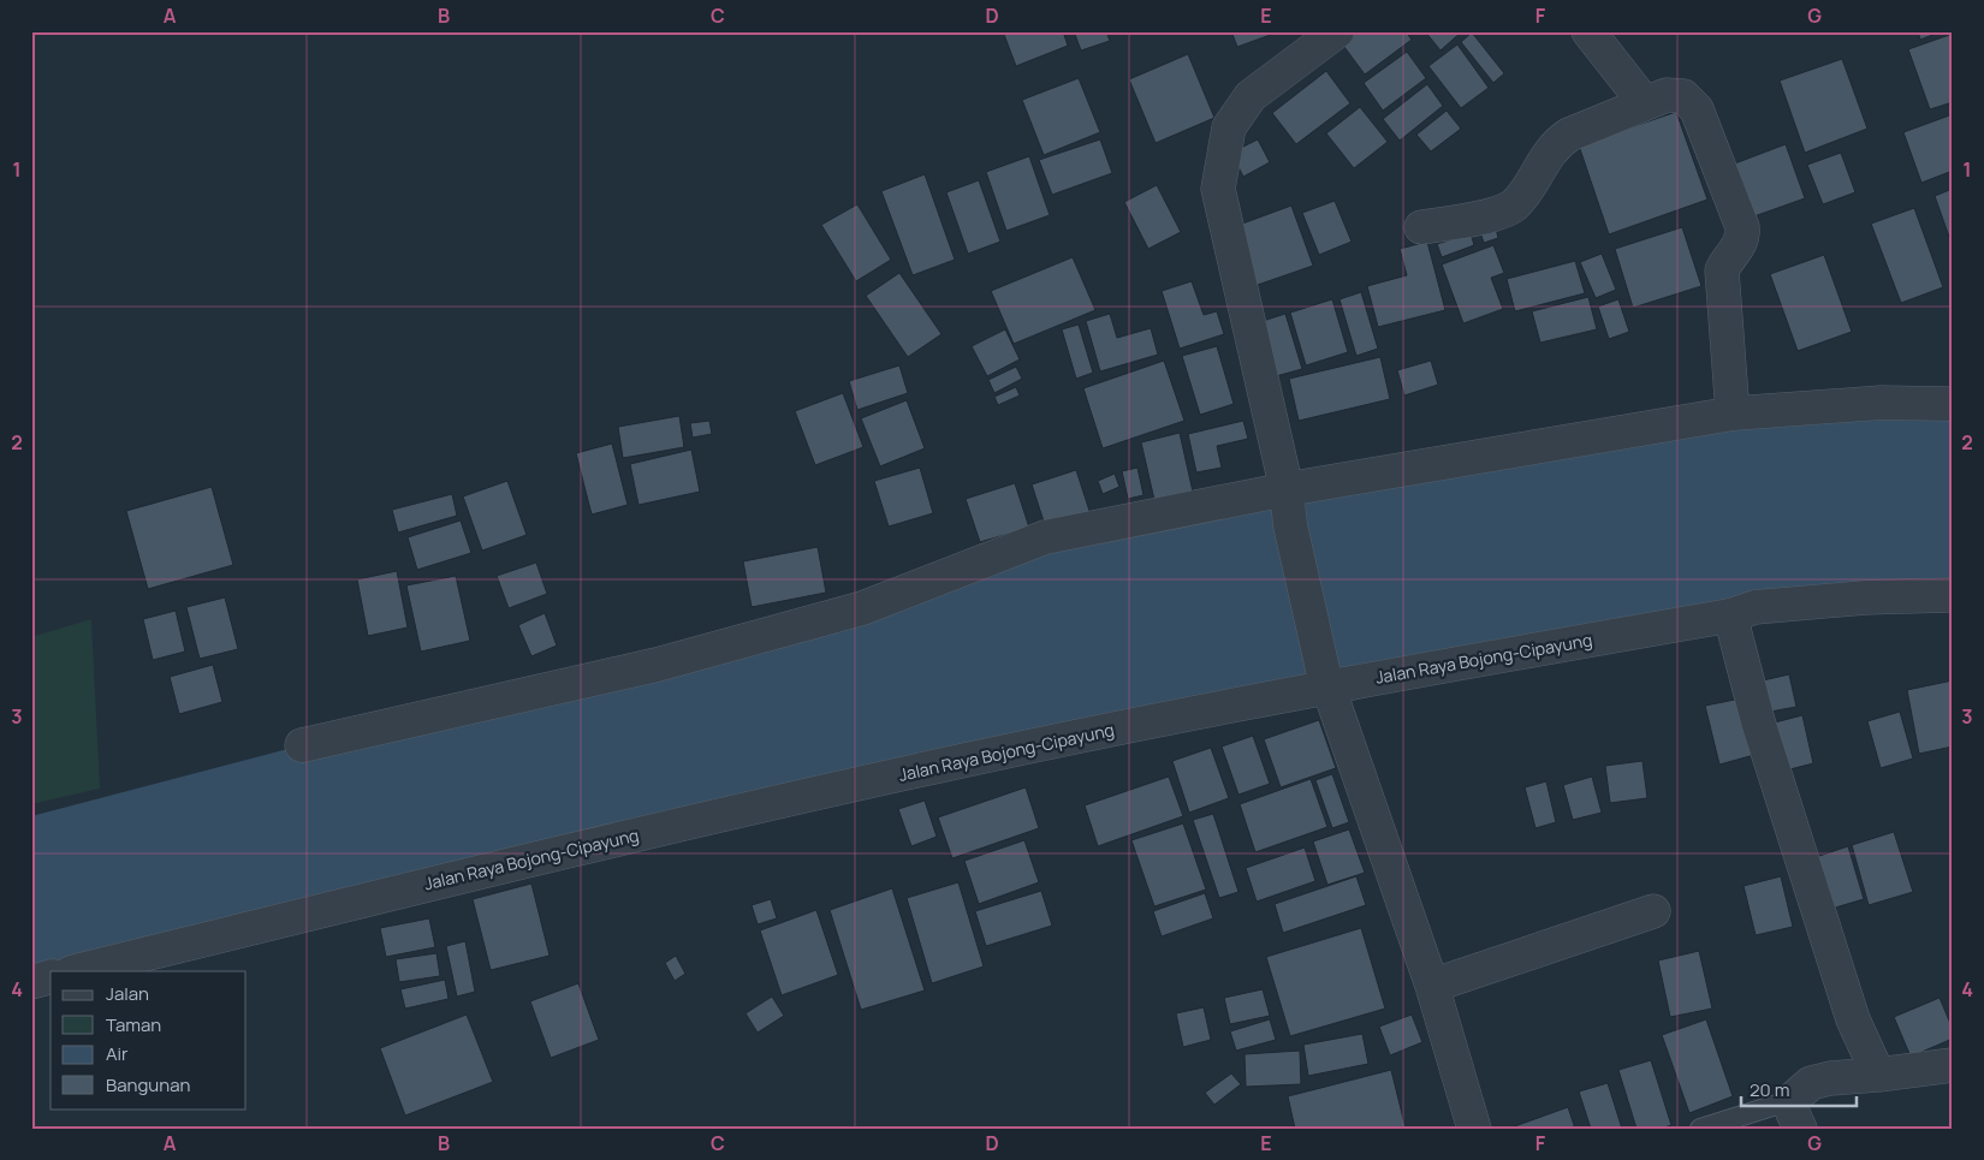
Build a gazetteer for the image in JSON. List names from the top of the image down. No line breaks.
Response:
{"streets":{"street":["Jalan Raya Bojong-Cipayung"]},"legend":["Jalan","Taman","Air","Bangunan"],"scale_bar":"20 m","grid":{"columns":["A","B","C","D","E","F","G"],"rows":["1","2","3","4"]}}
